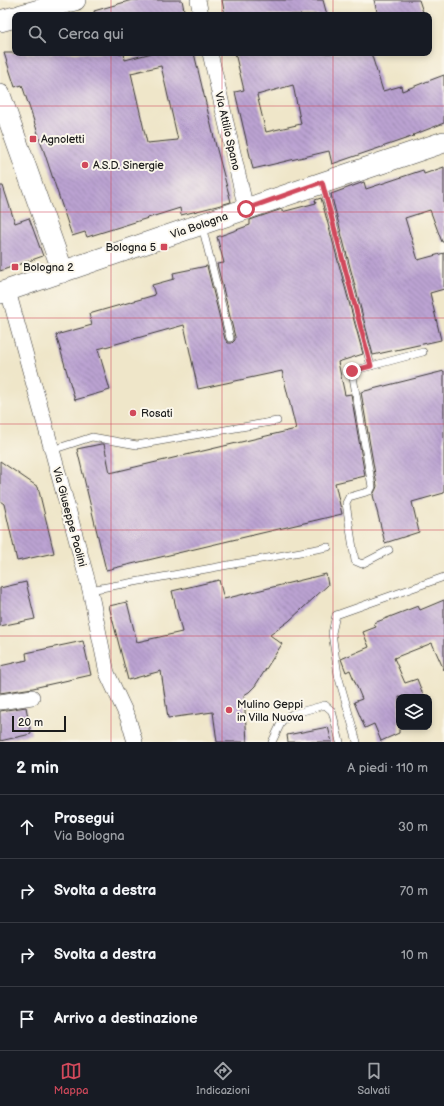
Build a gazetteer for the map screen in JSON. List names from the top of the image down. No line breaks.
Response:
{"streets":{"street":["Via Attilio Spano","Via Bologna","Via Giuseppe Paolini"]},"crossings":[["Via Attilio Spano","Via Bologna"],["Via Bologna","Via Giuseppe Paolini"]],"places":{"transit":["Agnoletti","Bologna 5","Bologna 2"],"other":["A.S.D. Sinergie","Rosati","Mulino Geppi in Villa Nuova"]},"scale_bar":"20 m","page":{"search":"Cerca qui","scale":"20 m","heading":["2 min","A piedi · 110 m"],"list":[["Prosegui","Via Bologna","30 m"],["Svolta a destra","70 m"],["Svolta a destra","10 m"],"Arrivo a destinazione"],"nav":["Mappa","Indicazioni","Salvati"]}}
